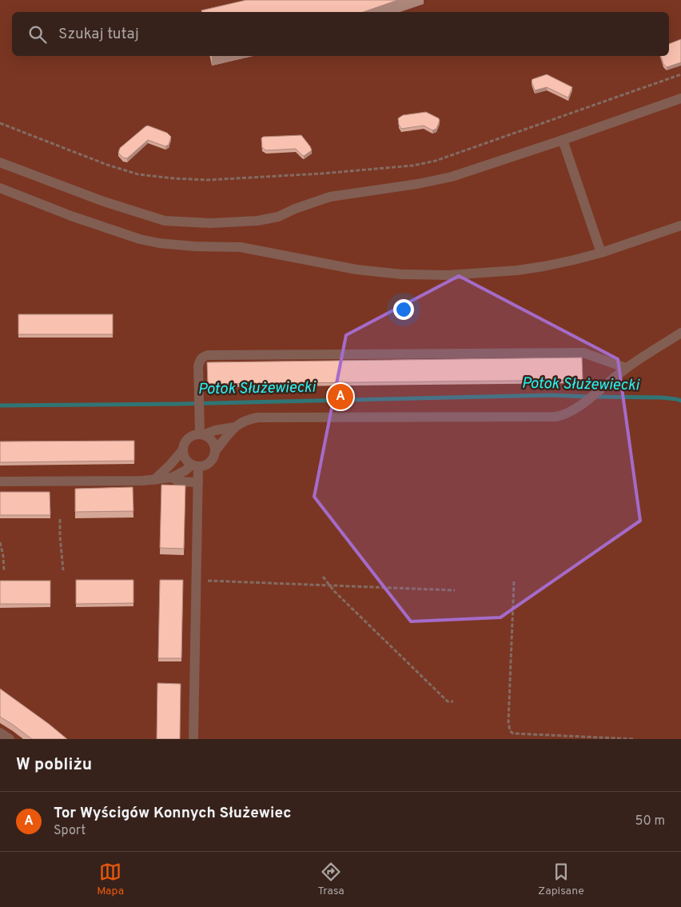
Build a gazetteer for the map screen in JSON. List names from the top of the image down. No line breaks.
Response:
{"water":["Potok Służewiecki"],"page":{"search":"Szukaj tutaj","pins":"A","heading":"W pobliżu","list":[{"mark":"A","name":"Tor Wyścigów Konnych Służewiec","note":"Sport","value":"50 m"}],"nav":["Mapa","Trasa","Zapisane"]}}
